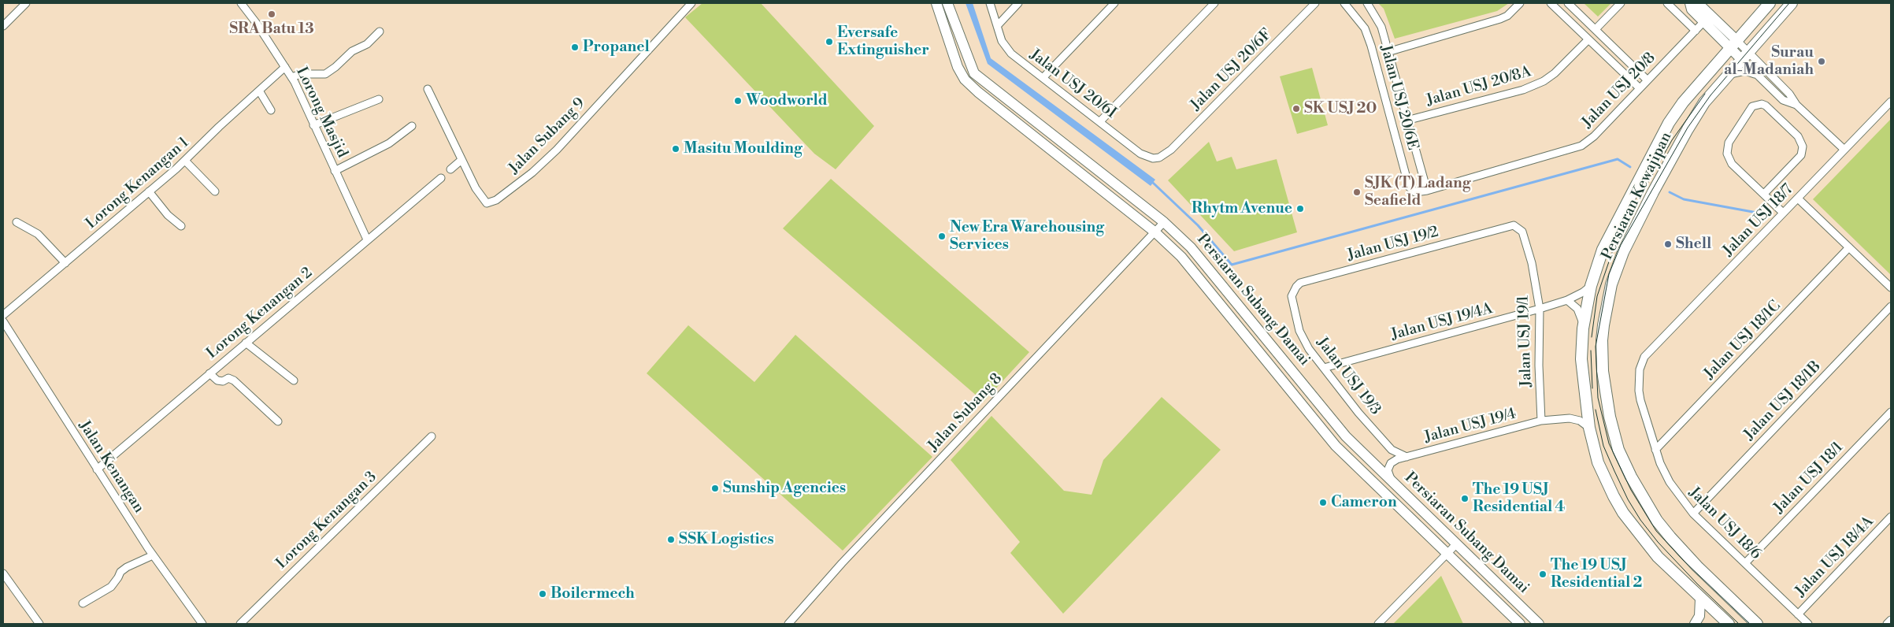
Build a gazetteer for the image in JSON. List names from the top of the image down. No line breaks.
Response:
{"streets":{"main road":["Persiaran Kewajipan"],"street":["Jalan USJ 20/6F","Jalan USJ 20/6I","Jalan USJ 20/8A","Jalan USJ 20/8","Jalan USJ 20/6E","Lorong Masjid","Jalan Subang 9","Lorong Kenangan 1","Jalan USJ 18/7","Jalan USJ 19/2","Persiaran Subang Damai","Lorong Kenangan 2","Jalan USJ 19/4A","Jalan USJ 18/1C","Jalan USJ 19/1","Jalan USJ 19/3","Jalan USJ 18/1B","Jalan Subang 8","Jalan USJ 19/4","Jalan Kenangan","Jalan USJ 18/1","Lorong Kenangan 3","Jalan USJ 18/6","Jalan USJ 18/4A"]},"crossings":[["Jalan USJ 20/6F","Jalan USJ 20/6I"],["Jalan USJ 20/8","Jalan USJ 20/6E"],["Lorong Masjid","Lorong Kenangan 1"],["Lorong Masjid","Lorong Kenangan 2"],["Persiaran Kewajipan","Jalan USJ 19/4A"],["Persiaran Kewajipan","Jalan USJ 19/4"],["Jalan USJ 18/7","Jalan USJ 18/6"],["Jalan USJ 19/2","Jalan USJ 19/1"],["Jalan USJ 19/2","Jalan USJ 19/3"],["Persiaran Subang Damai","Jalan Subang 8"],["Persiaran Subang Damai","Jalan USJ 19/4"],["Lorong Kenangan 2","Jalan Kenangan"],["Jalan USJ 19/4A","Jalan USJ 19/1"],["Jalan USJ 19/4A","Jalan USJ 19/3"],["Jalan USJ 18/1C","Jalan USJ 18/6"],["Jalan USJ 19/1","Jalan USJ 19/4"],["Jalan USJ 19/3","Jalan USJ 19/4"],["Jalan USJ 18/1B","Jalan USJ 18/6"],["Jalan USJ 18/1","Jalan USJ 18/6"],["Jalan USJ 18/6","Jalan USJ 18/4A"]],"places":["SRA Batu 13","Eversafe Extinguisher","Propanel","Surau al-Madaniah","Woodworld","SK USJ 20","Masitu Moulding","SJK (T) Ladang Seafield","Rhytm Avenue","New Era Warehousing Services","Shell","Sunship Agencies","The 19 USJ Residential 4","Cameron","SSK Logistics","The 19 USJ Residential 2","Boilermech"]}
